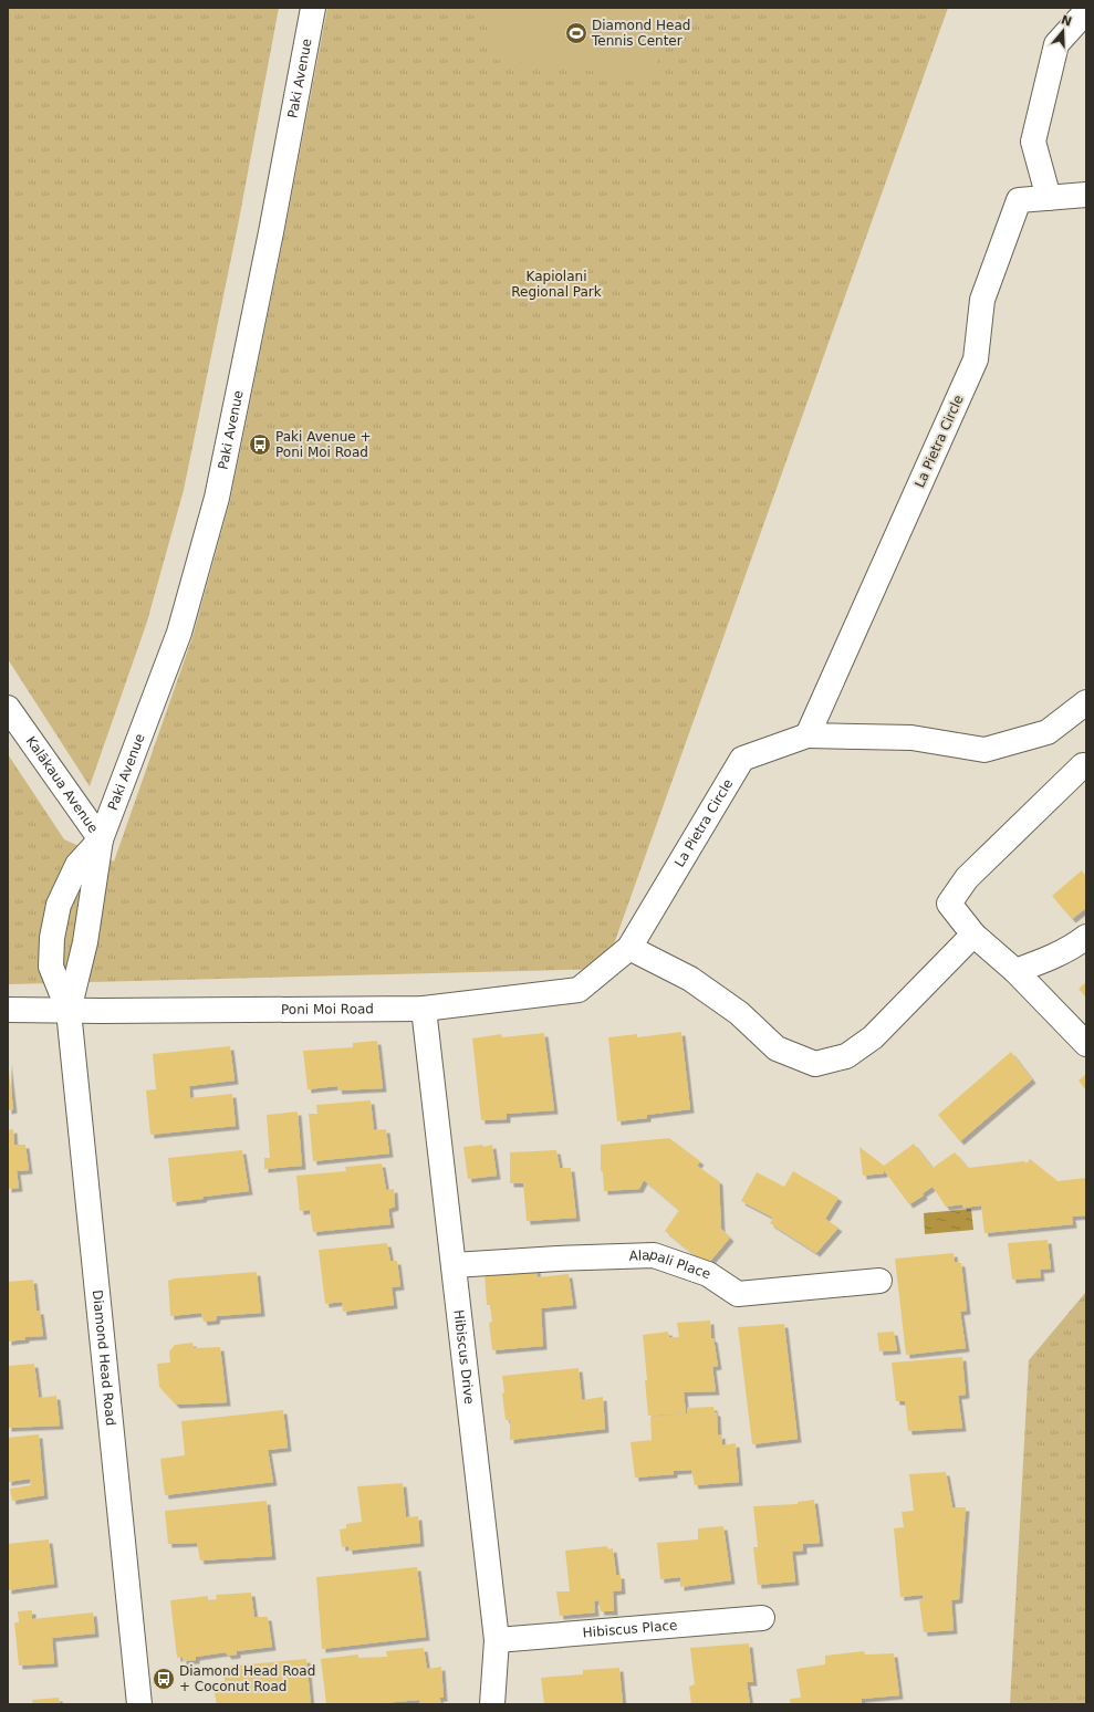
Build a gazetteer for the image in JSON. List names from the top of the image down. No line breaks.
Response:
{"streets":{"street":["Paki Avenue","La Pietra Circle","Kalākaua Avenue","Poni Moi Road","Alapali Place","Hibiscus Drive","Diamond Head Road","Hibiscus Place"]},"crossings":[["Paki Avenue","Kalākaua Avenue"],["Paki Avenue","Poni Moi Road"],["Paki Avenue","Diamond Head Road"],["La Pietra Circle","Poni Moi Road"],["Poni Moi Road","Hibiscus Drive"],["Poni Moi Road","Diamond Head Road"],["Alapali Place","Hibiscus Drive"],["Hibiscus Drive","Hibiscus Place"]],"parks":["Kapiolani Regional Park"],"places":{"sports":["Diamond Head Tennis Center"],"bus stop":["Paki Avenue + Poni Moi Road","Diamond Head Road + Coconut Road"]},"north":"top"}
